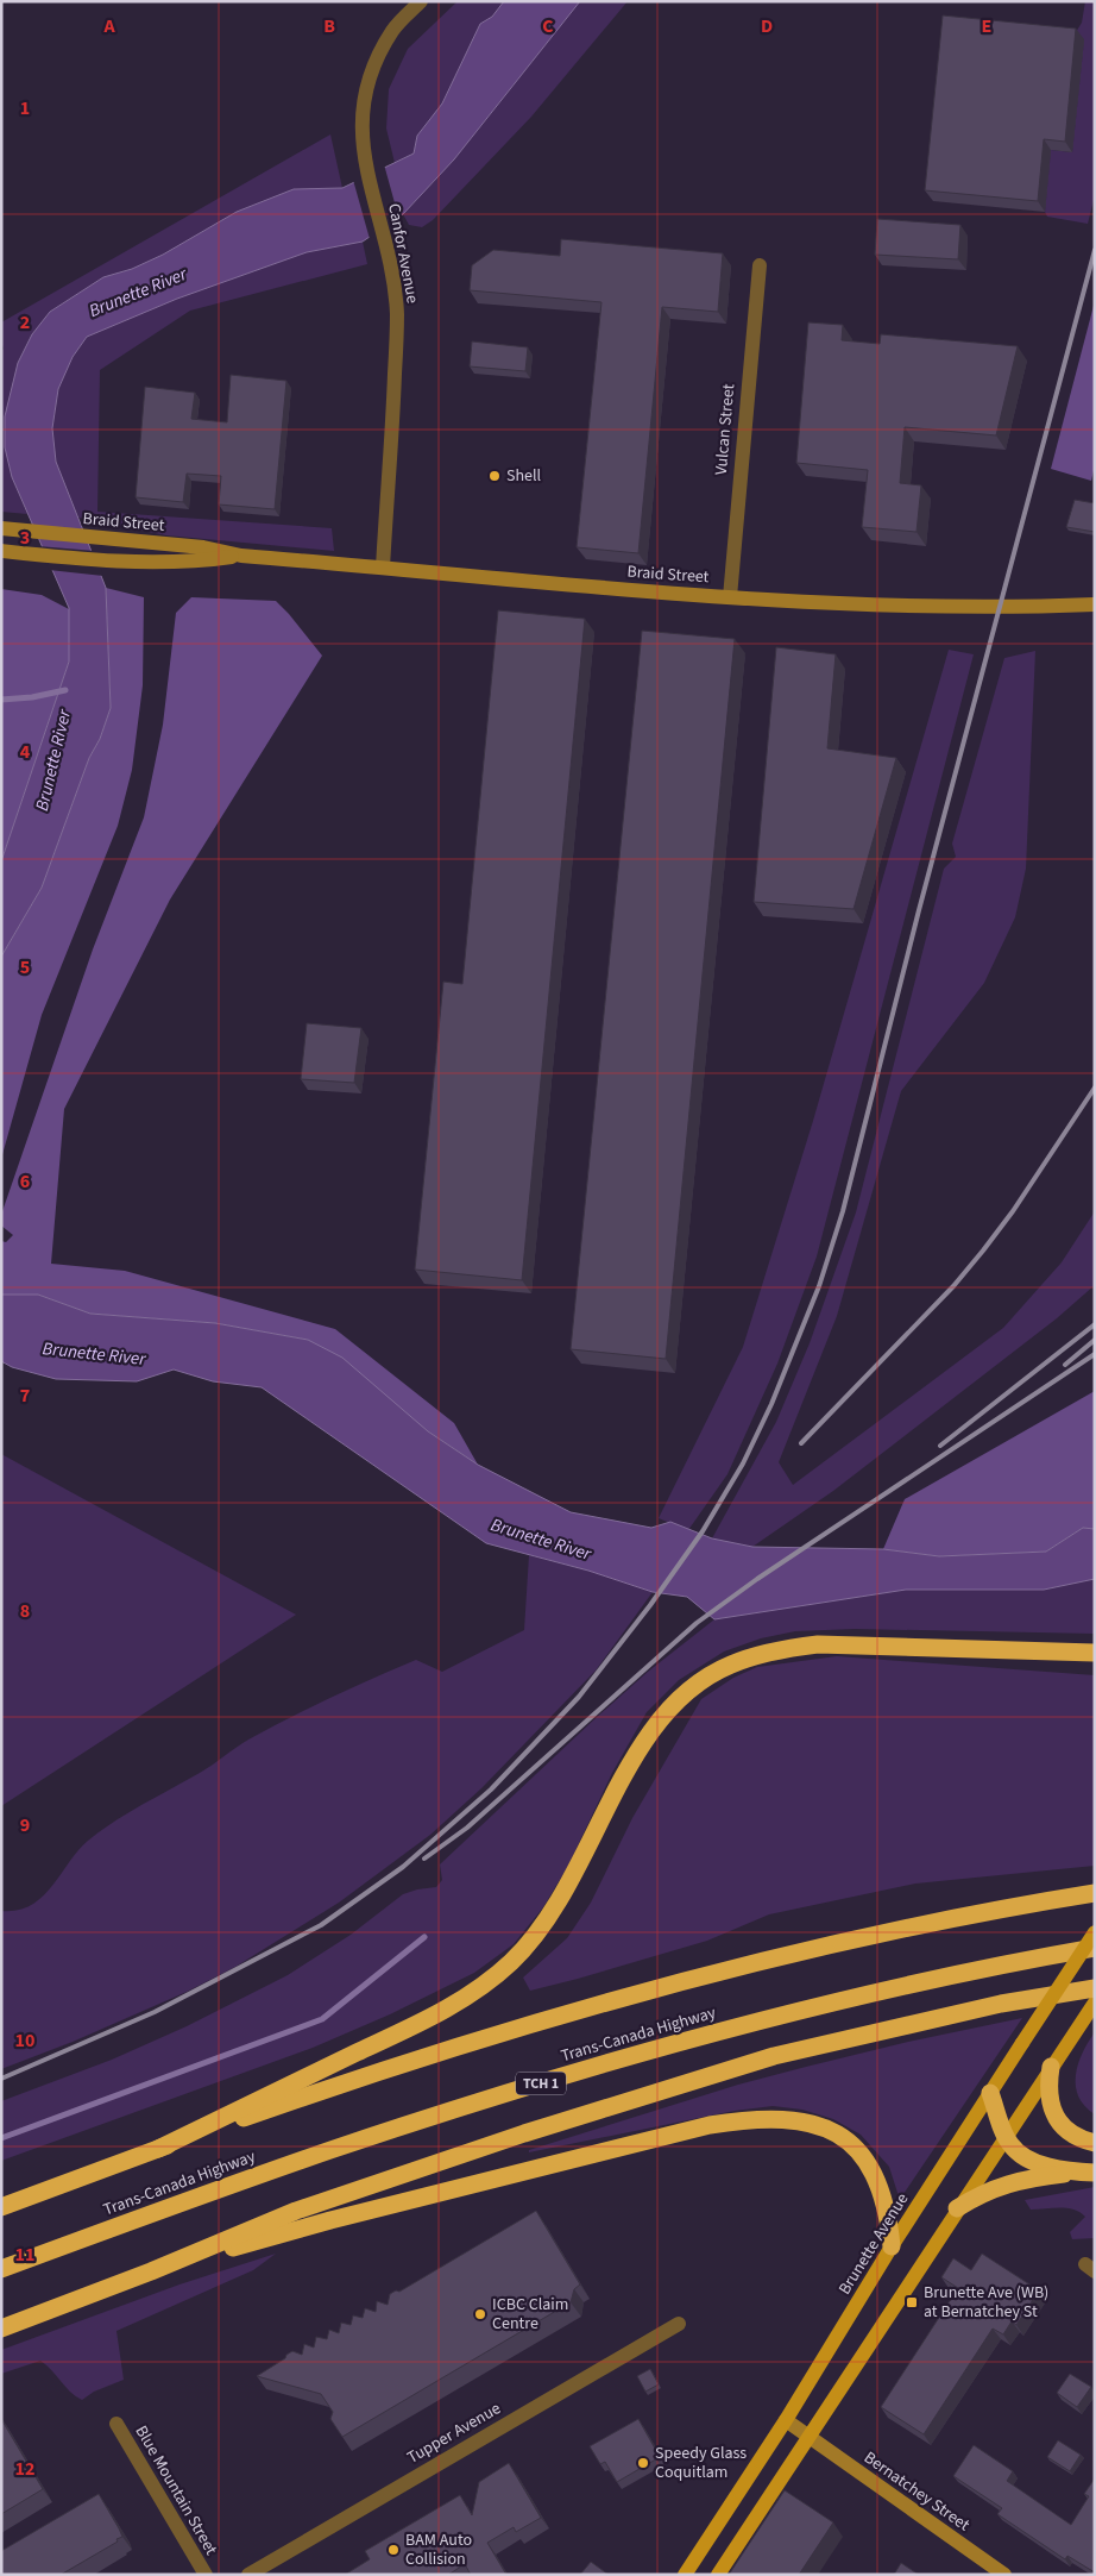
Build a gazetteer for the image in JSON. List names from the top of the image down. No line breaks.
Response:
{"streets":{"highway":["Trans-Canada Highway","TCH 1"],"main road":["Brunette Avenue"],"street":["Canfor Avenue","Vulcan Street","Braid Street","Tupper Avenue","Blue Mountain Street","Bernatchey Street"]},"crossings":[["Canfor Avenue","Braid Street"],["Vulcan Street","Braid Street"],["Brunette Avenue","Bernatchey Street"]],"water":["Brunette River"],"places":{"other":["Shell","ICBC Claim Centre","Speedy Glass Coquitlam","BAM Auto Collision"],"transit":["Brunette Ave (WB) at Bernatchey St"]},"grid":{"columns":["A","B","C","D","E"],"rows":["1","2","3","4","5","6","7","8","9","10","11","12"]}}
